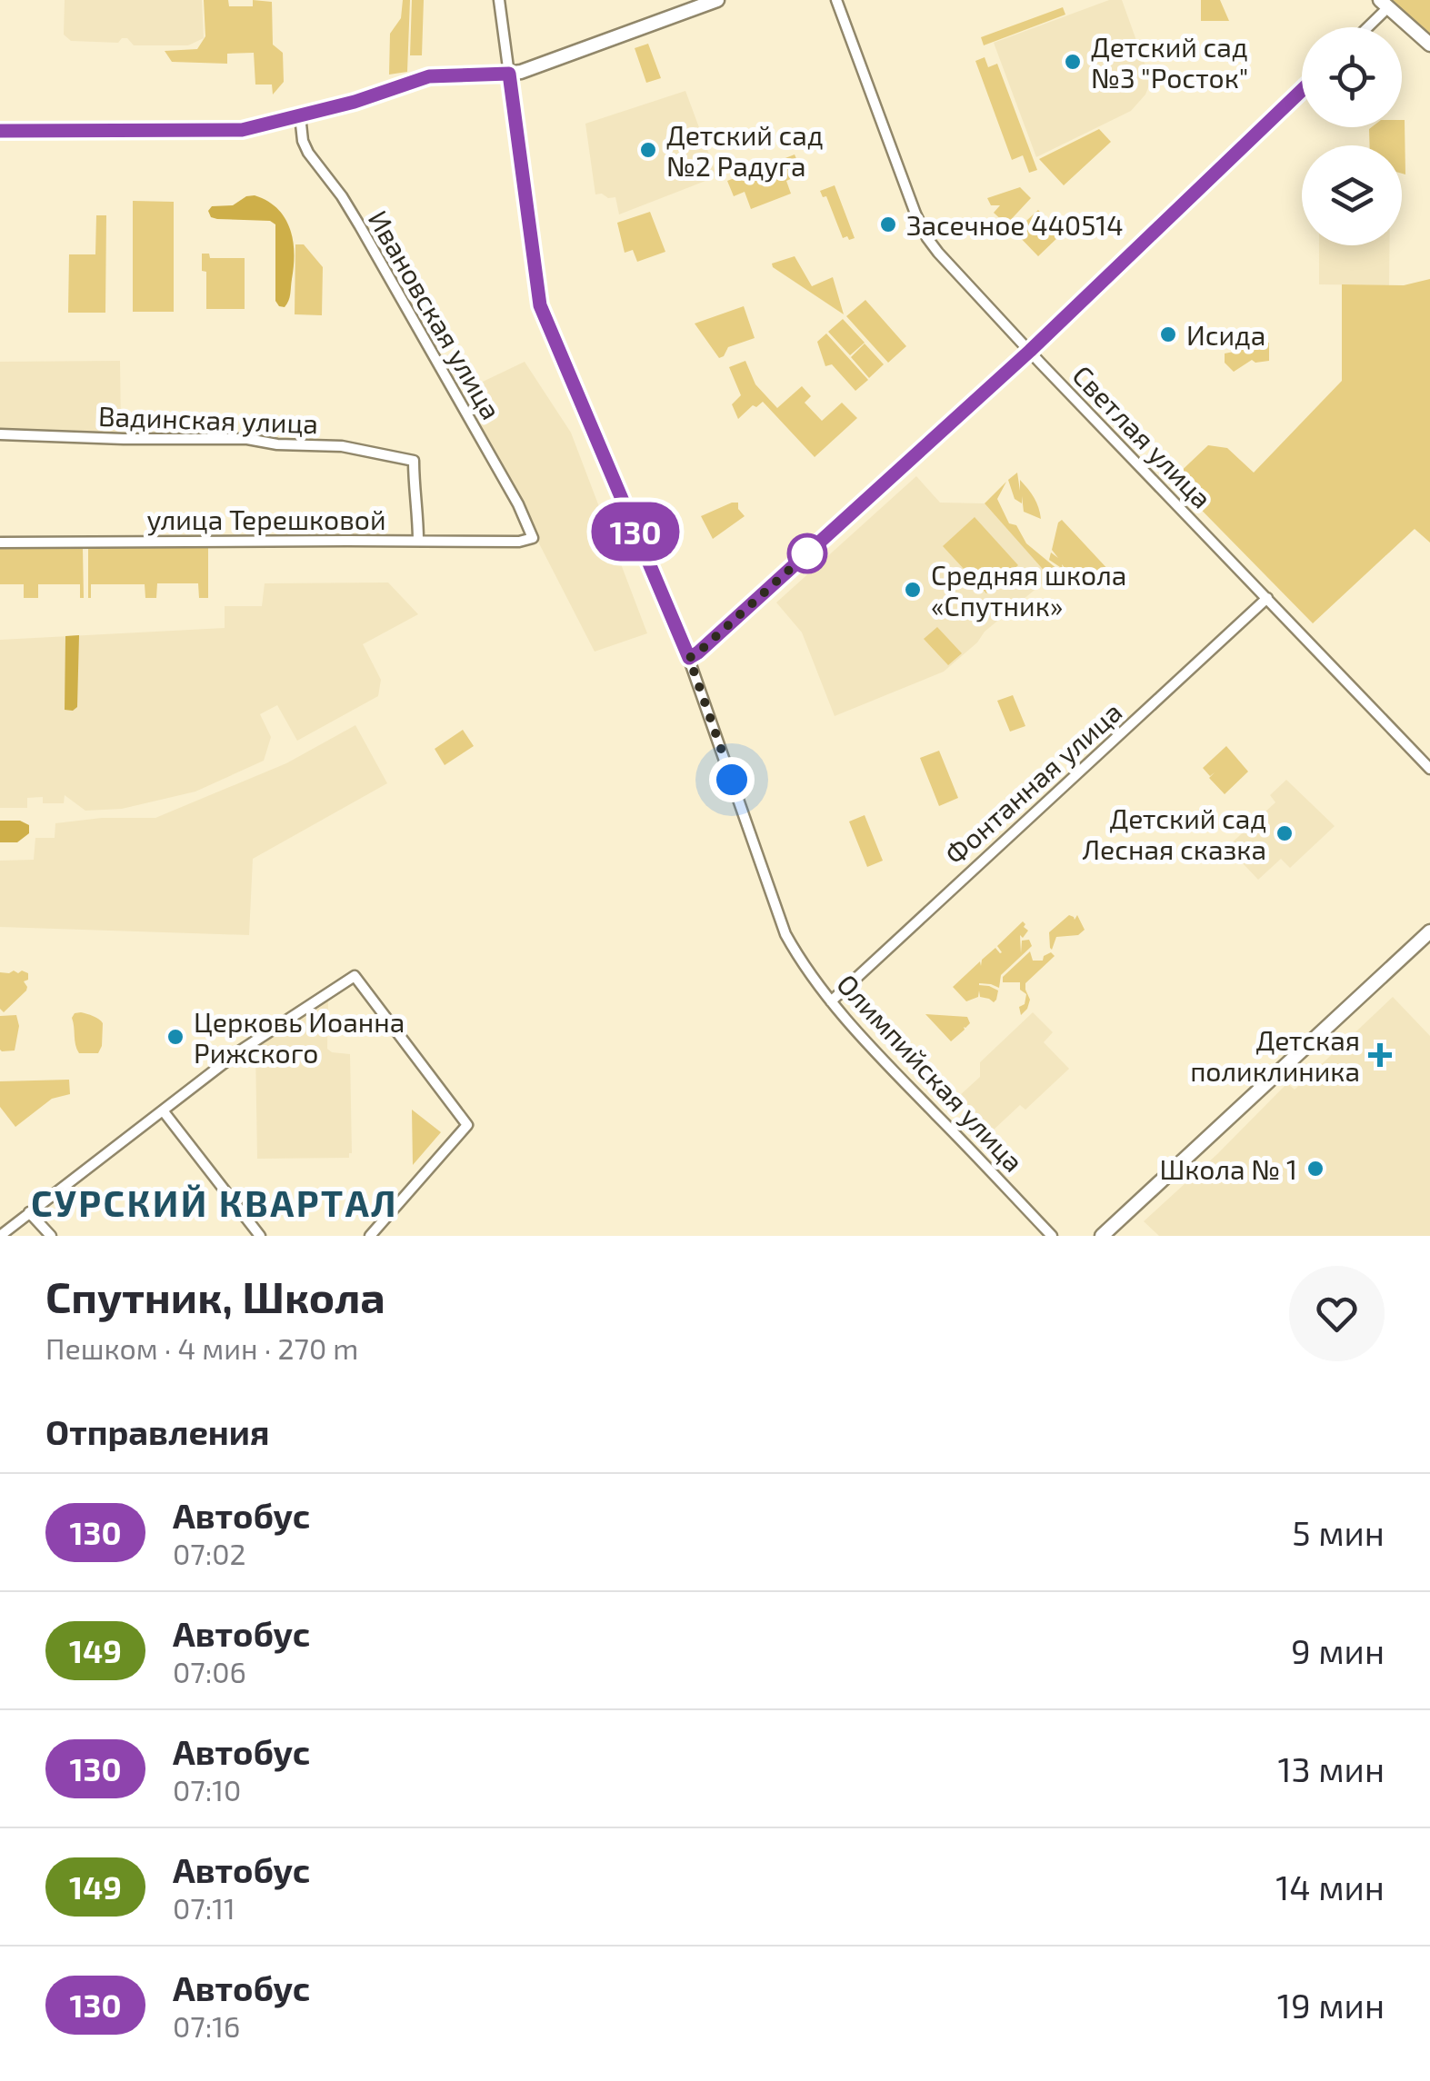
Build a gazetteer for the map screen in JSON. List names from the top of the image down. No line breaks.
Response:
{"streets":{"street":["Ивановская улица","Вадинская улица","Светлая улица","улица Терешковой","Фонтанная улица","Олимпийская улица"]},"crossings":[["Ивановская улица","улица Терешковой"],["Вадинская улица","улица Терешковой"],["Светлая улица","Фонтанная улица"],["Фонтанная улица","Олимпийская улица"]],"districts":["СУРСКИЙ КВАРТАЛ"],"places":{"other":["Детский сад №3 \"Росток\"","Детский сад №2 Радуга","Засечное 440514","Исида","Средняя школа «Спутник»","Детский сад Лесная сказка","Церковь Иоанна Рижского","Школа № 1"],"health":["Детская поликлиника"]},"lines":["bus line 130"],"page":{"on_map":"130","heading":[["Спутник, Школа","Пешком · 4 мин · 270 m"],"Отправления"],"list":[{"mark":"130","name":"Автобус","note":"07:02","value":"5 мин"},{"mark":"149","name":"Автобус","note":"07:06","value":"9 мин"},{"mark":"130","name":"Автобус","note":"07:10","value":"13 мин"},{"mark":"149","name":"Автобус","note":"07:11","value":"14 мин"},{"mark":"130","name":"Автобус","note":"07:16","value":"19 мин"}]}}
